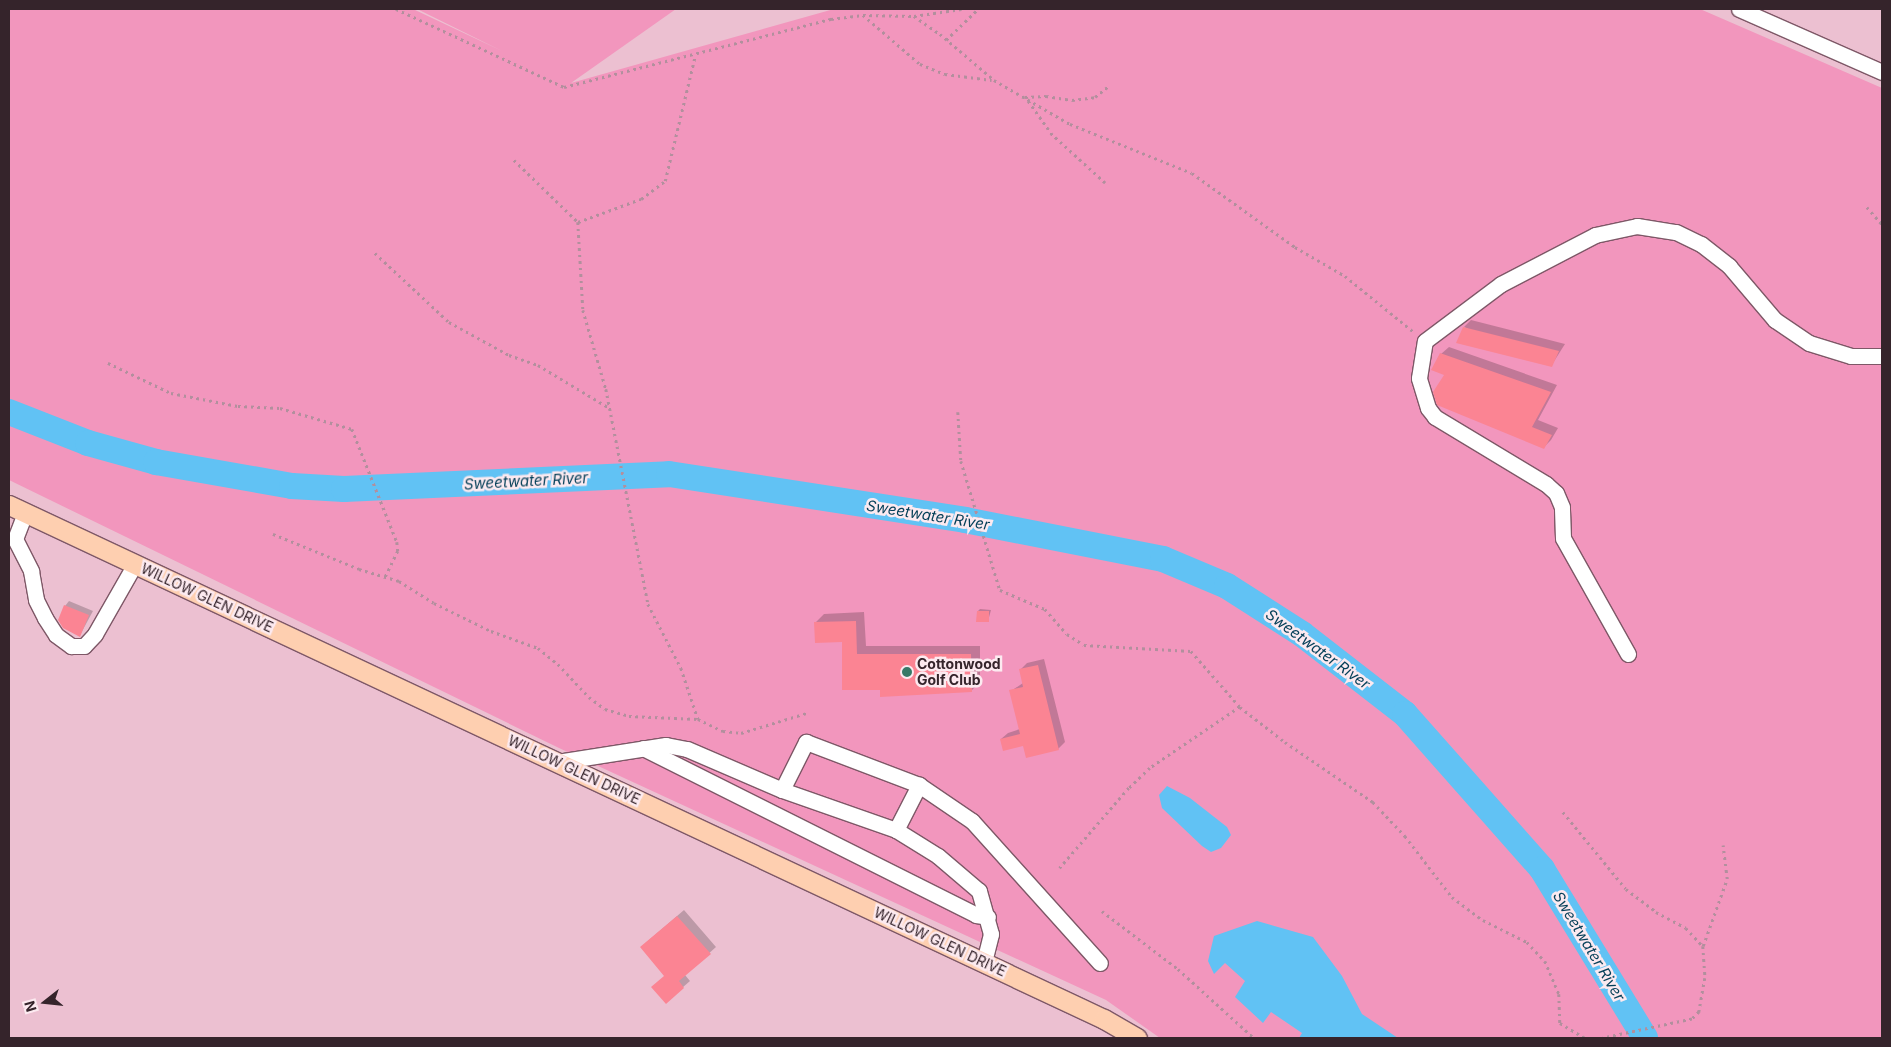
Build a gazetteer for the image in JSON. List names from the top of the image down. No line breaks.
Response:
{"streets":{"main road":["WILLOW GLEN DRIVE"]},"water":["Sweetwater River"],"places":["Cottonwood Golf Club"],"north":"left"}
